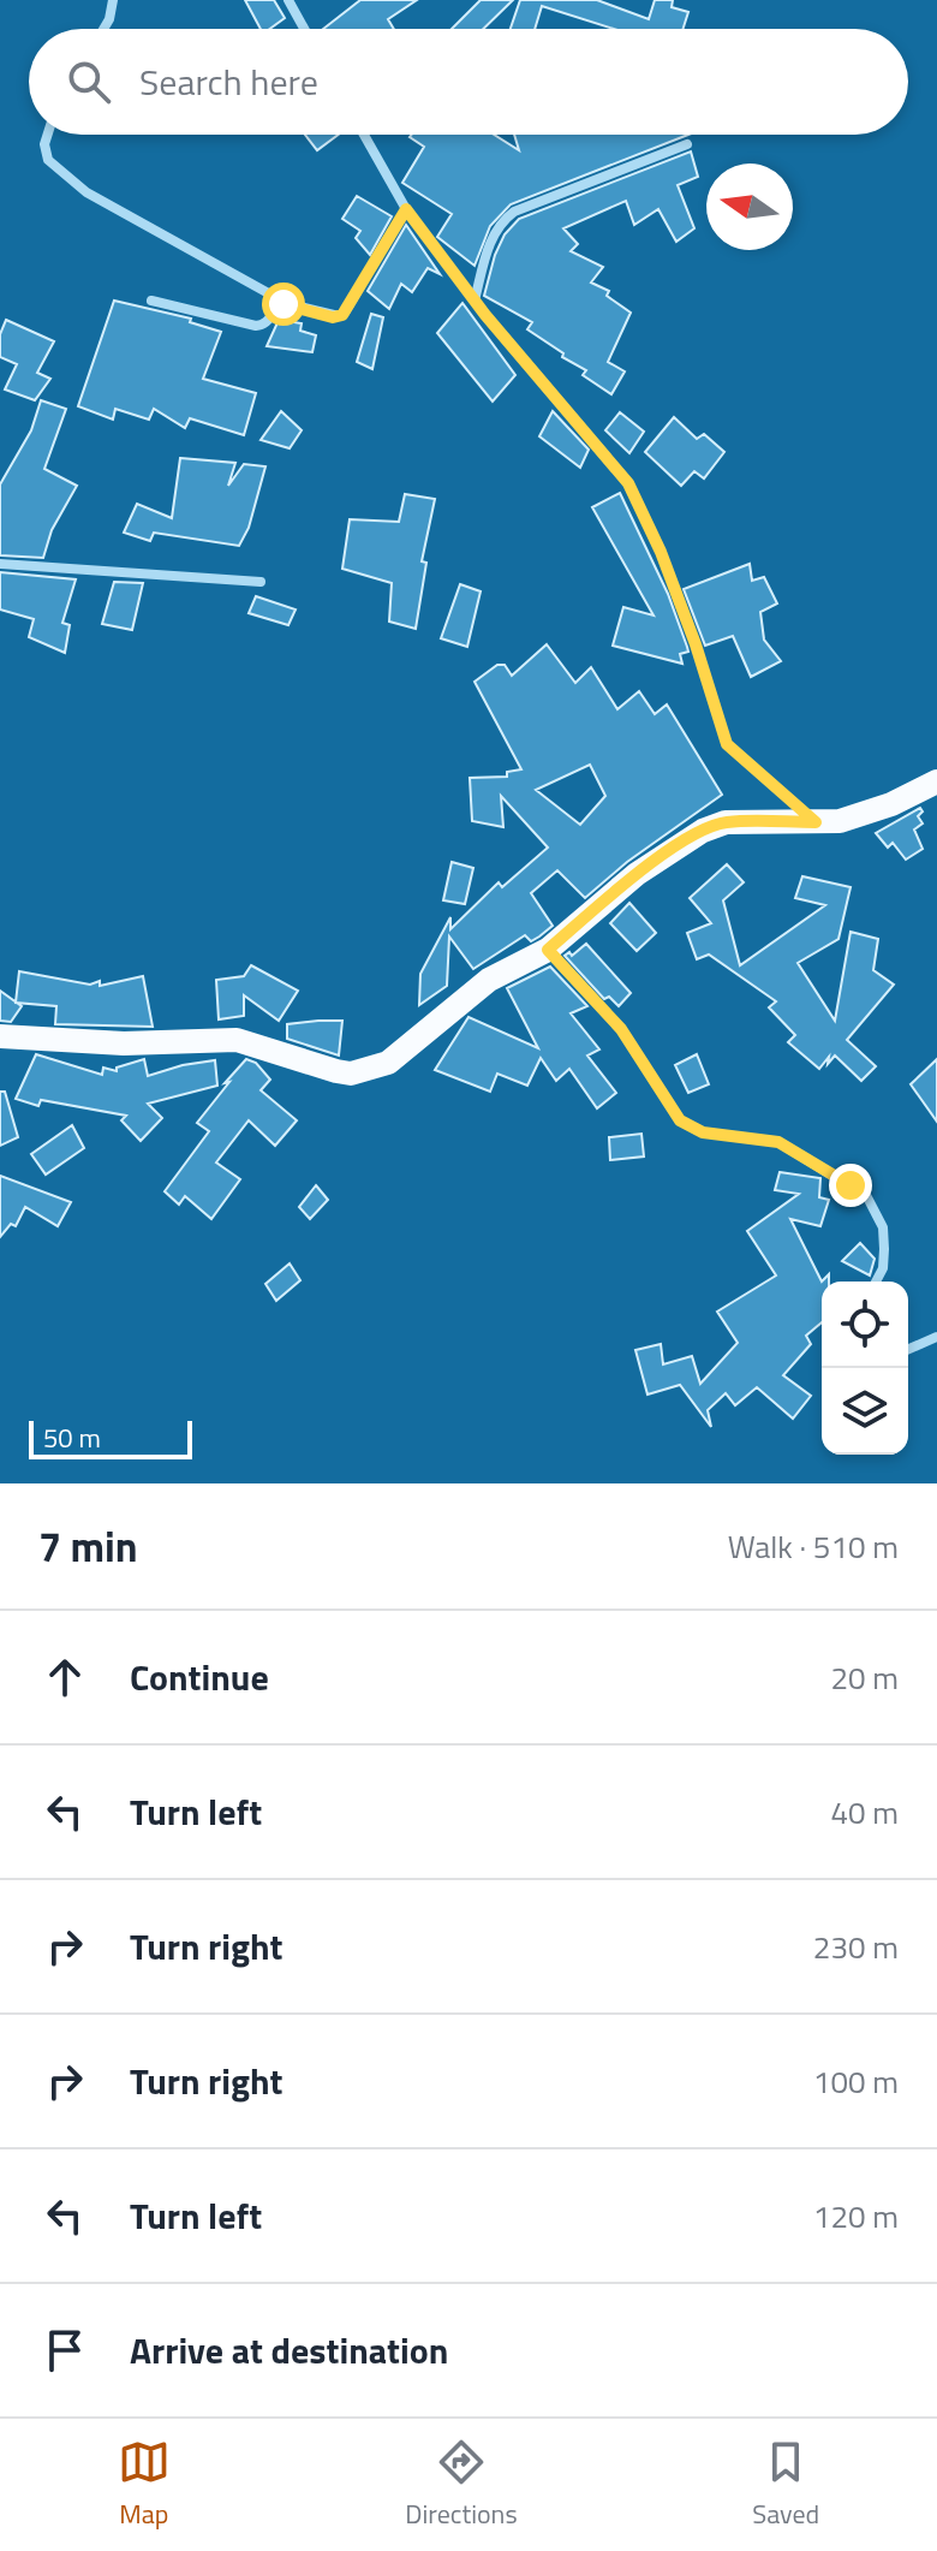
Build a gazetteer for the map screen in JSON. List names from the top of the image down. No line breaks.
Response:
{"scale_bar":"50 m","north":"left","page":{"search":"Search here","scale":"50 m","heading":["7 min","Walk · 510 m"],"list":[["Continue","20 m"],["Turn left","40 m"],["Turn right","230 m"],["Turn right","100 m"],["Turn left","120 m"],"Arrive at destination"],"nav":["Map","Directions","Saved"]}}
